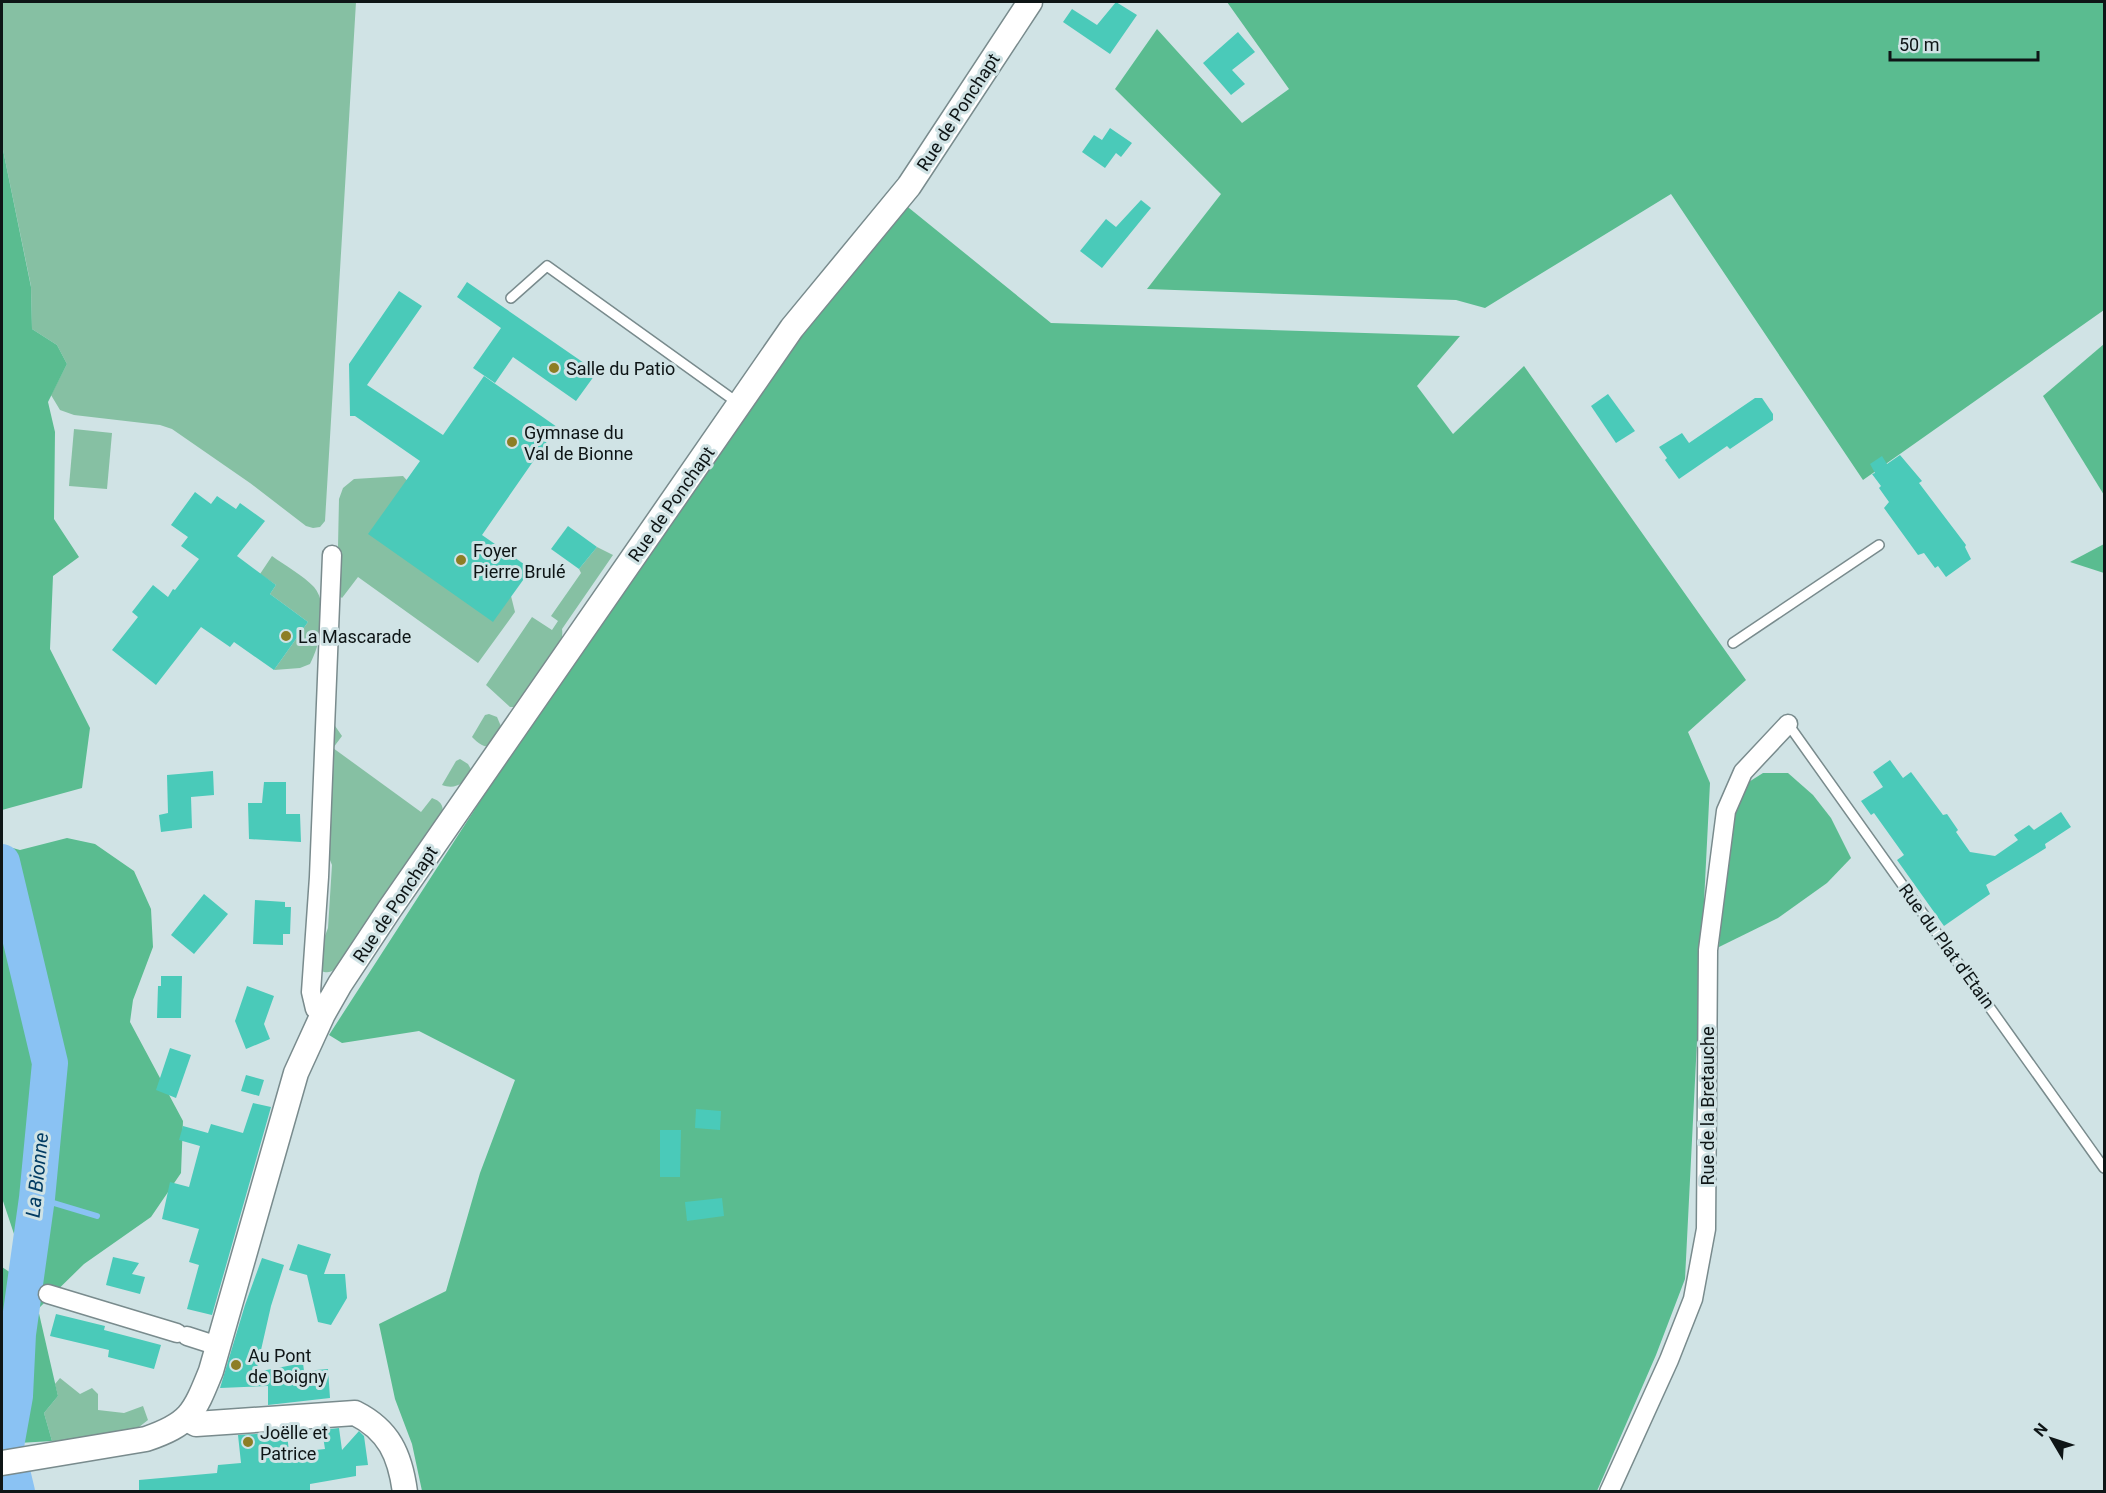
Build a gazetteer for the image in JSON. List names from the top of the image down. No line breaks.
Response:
{"streets":{"street":["Rue de Ponchapt","Rue de la Bretauche"],"lane":["Rue du Plat d'Etain"]},"crossings":[["Rue du Plat d'Etain","Rue de la Bretauche"]],"water":["La Bionne"],"places":["Salle du Patio","Gymnase du Val de Bionne","Foyer Pierre Brulé","La Mascarade","Au Pont de Boigny","Joëlle et Patrice"],"scale_bar":"50 m","north":"top left"}
